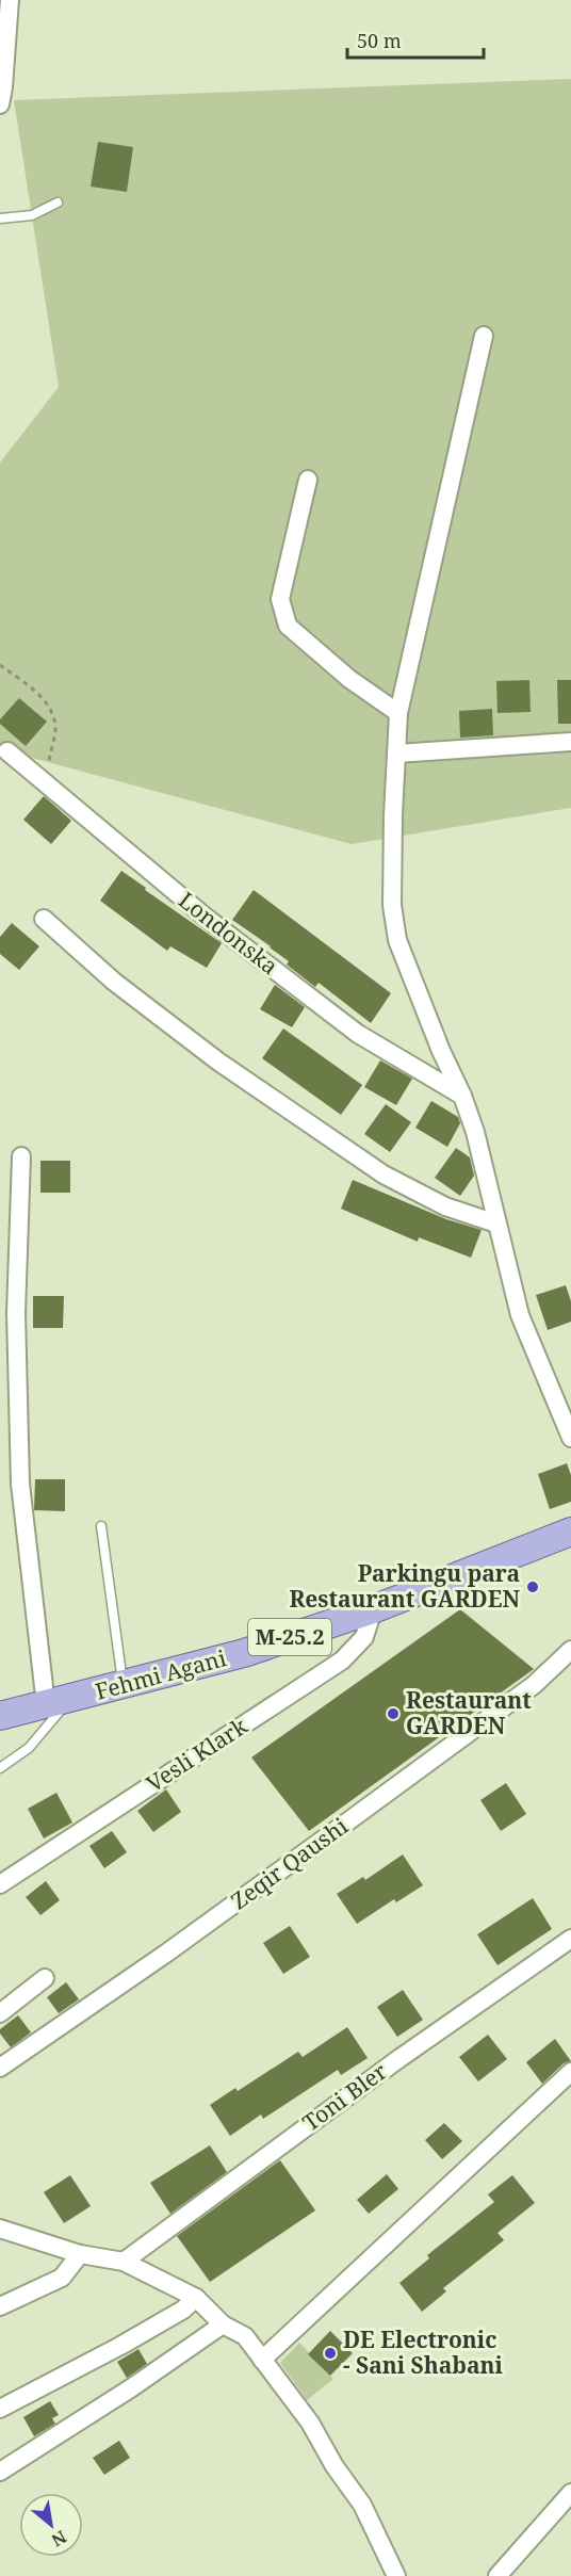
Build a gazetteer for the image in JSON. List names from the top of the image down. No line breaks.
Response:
{"streets":{"main road":["M-25.2","Fehmi Agani"],"street":["Londonska","Vesli Klark","Zeqir Qaushi","Toni Bler"]},"crossings":[["Fehmi Agani","Vesli Klark"]],"places":["Parkingu para Restaurant GARDEN","Restaurant GARDEN","DE Electronic - Sani Shabani"],"scale_bar":"50 m","north":"bottom right"}
